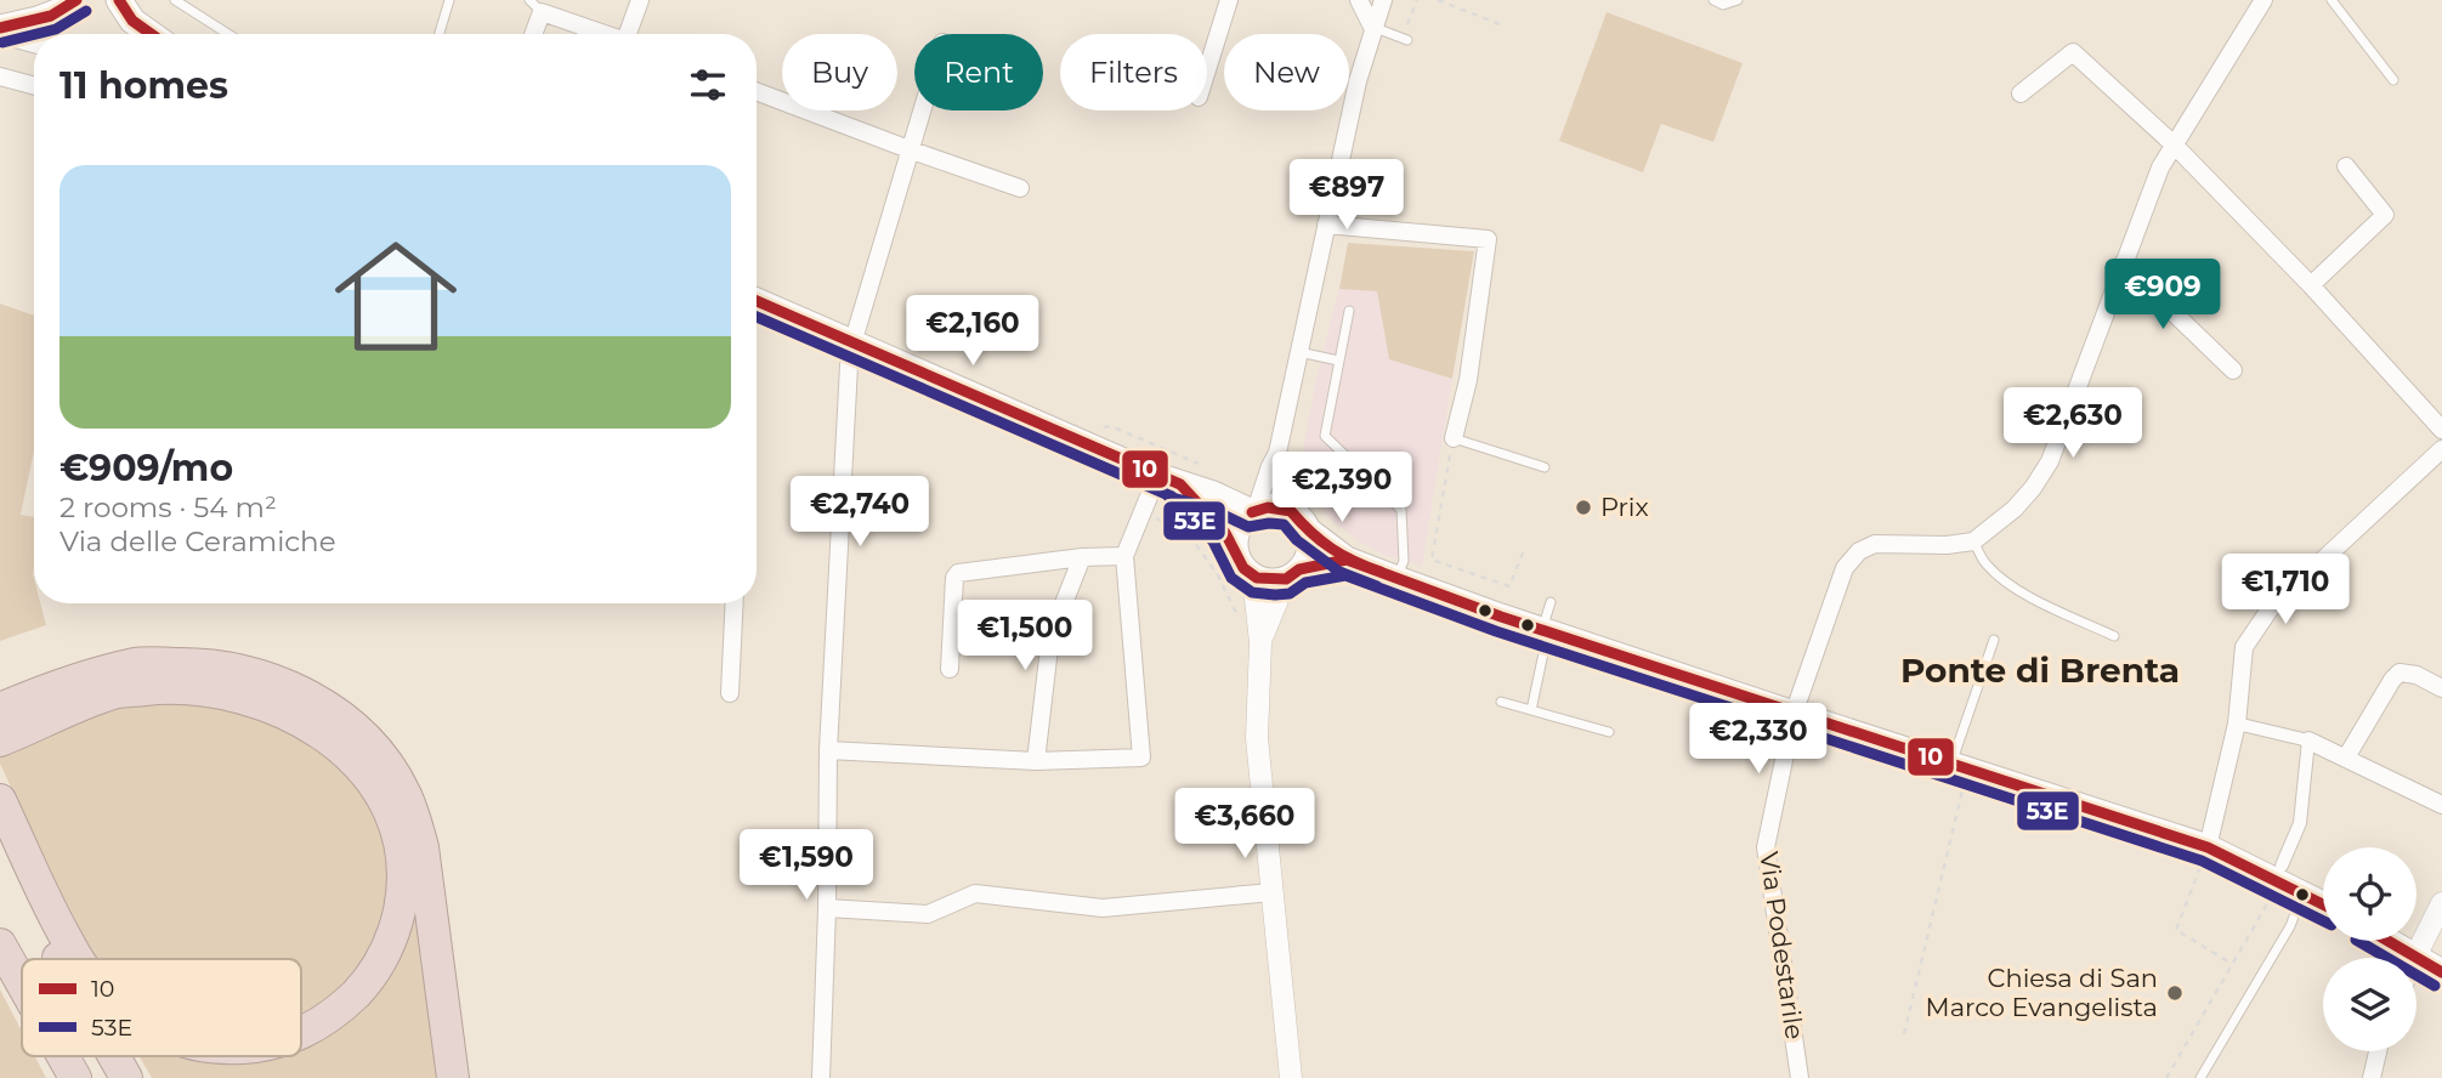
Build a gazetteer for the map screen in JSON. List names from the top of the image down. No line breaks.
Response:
{"streets":{"street":["Via Podestarile"]},"districts":["Ponte di Brenta"],"places":["Prix","Chiesa di San Marco Evangelista"],"lines":["transit line 10","transit line 53E"],"legend":["10","53E"],"page":{"chip":["Buy","Rent","Filters","New"],"heading":"11 homes","list":[{"name":"€909/mo","note":"2 rooms · 54 m² · Via delle Ceramiche"}],"price":["€897","€909","€2,160","€2,630","€2,390","€2,740","€1,710","€1,500","€2,330","€3,660","€1,590"]}}
